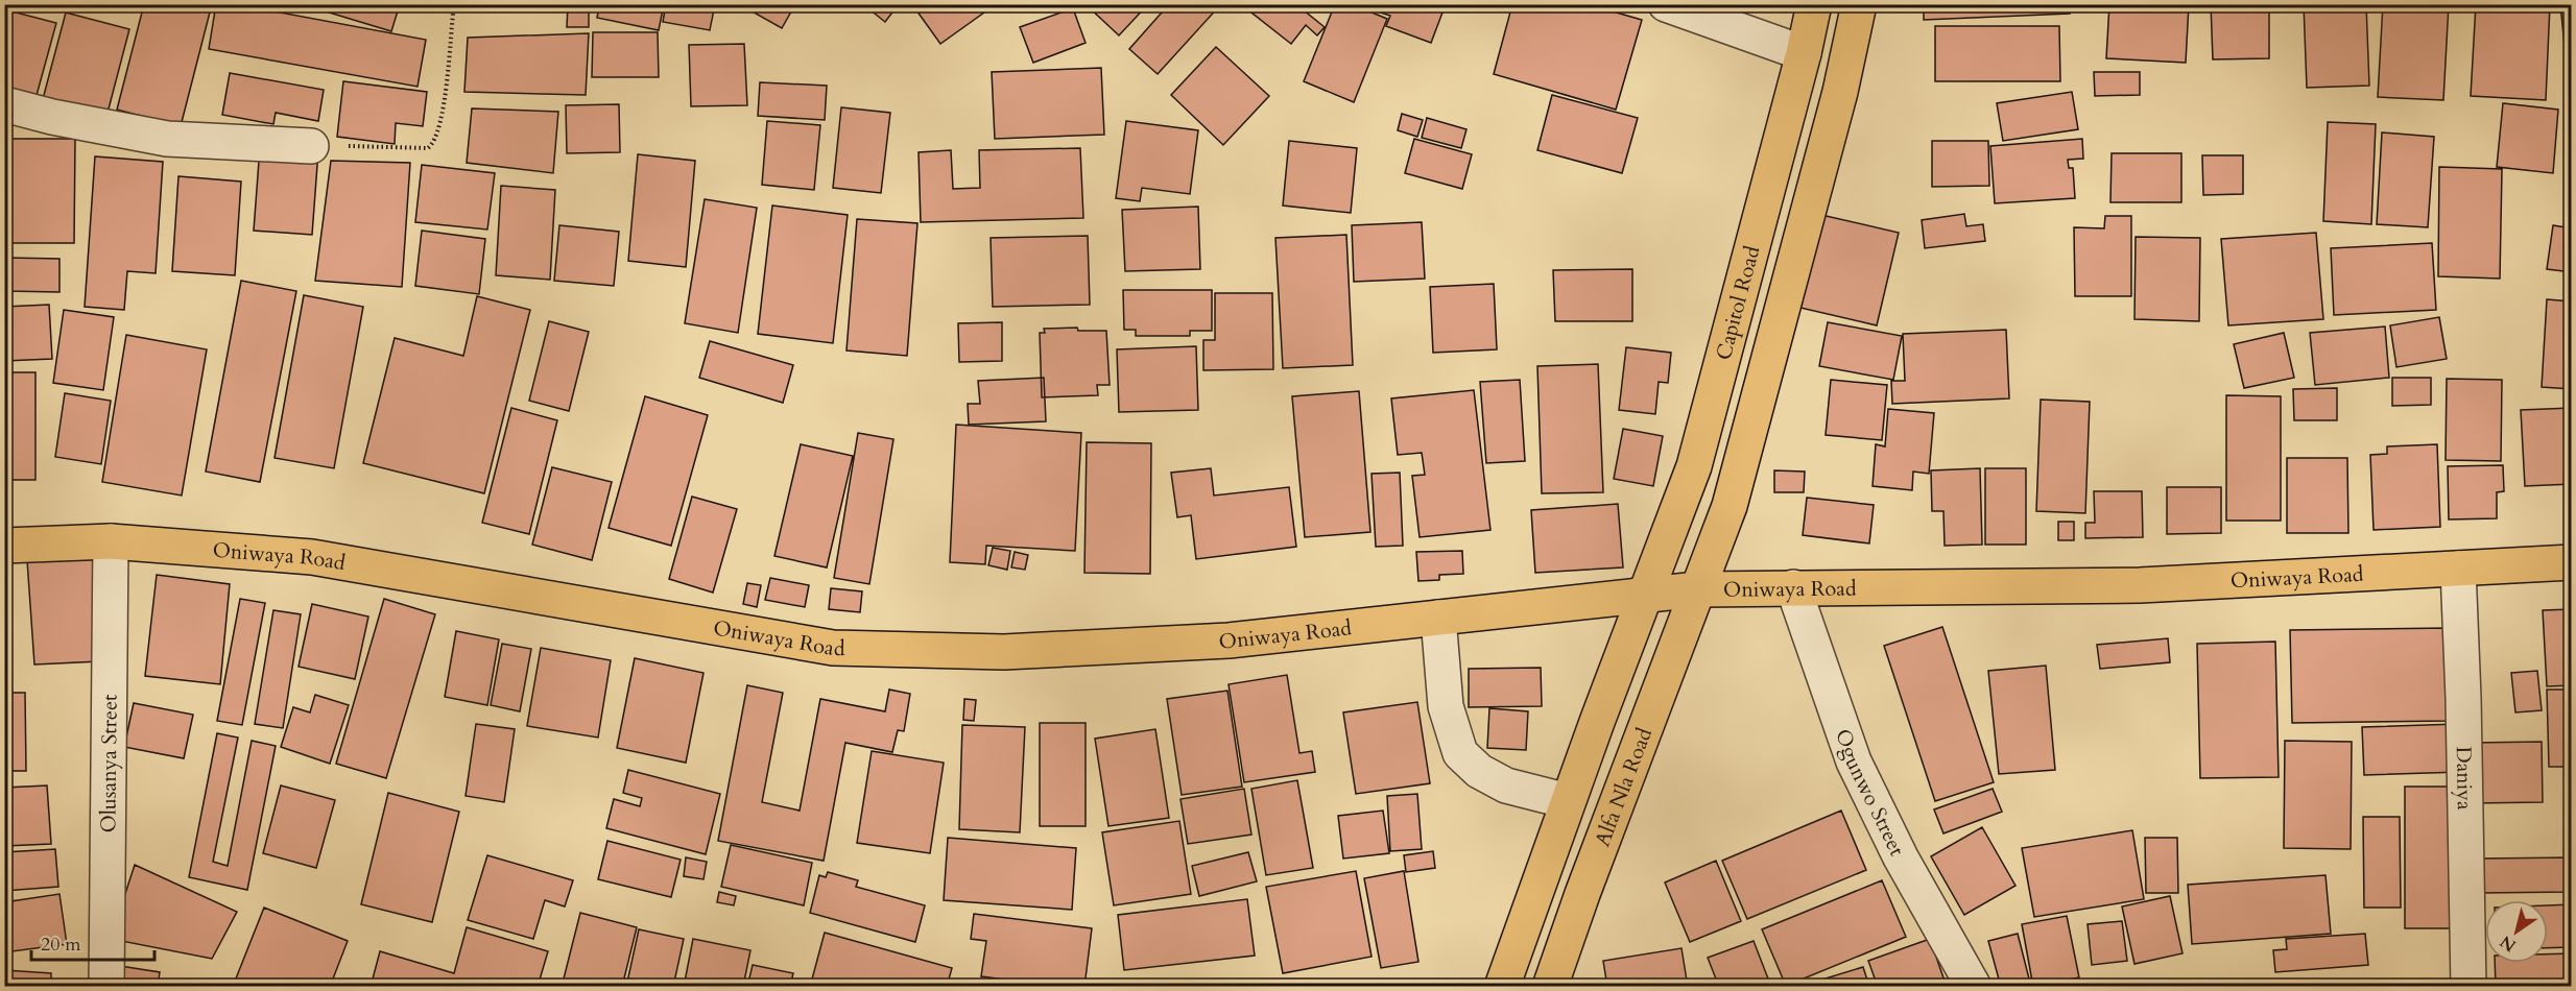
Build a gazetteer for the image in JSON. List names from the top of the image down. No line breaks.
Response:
{"streets":{"main road":["Capitol Road","Oniwaya Road","Alfa Nla Road"],"street":["Olusanya Street","Daniya","Ogunwo Street"]},"crossings":[["Capitol Road","Oniwaya Road"],["Oniwaya Road","Olusanya Street"],["Oniwaya Road","Daniya"],["Oniwaya Road","Alfa Nla Road"],["Oniwaya Road","Ogunwo Street"]],"scale_bar":"20 m","north":"bottom left"}
